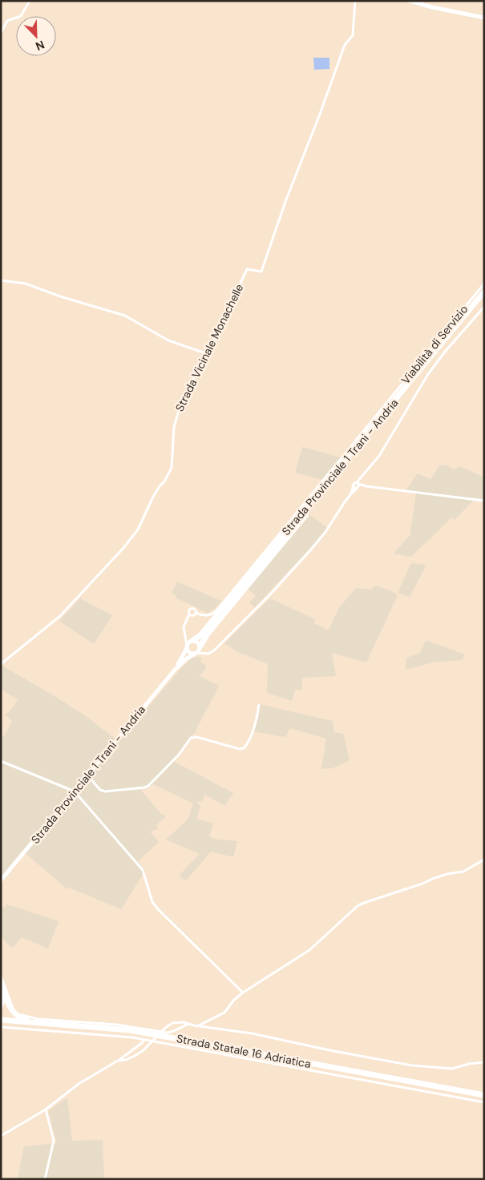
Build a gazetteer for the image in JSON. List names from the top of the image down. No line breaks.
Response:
{"streets":{"highway":["Strada Provinciale 1 Trani - Andria","Strada Statale 16 Adriatica"],"street":["Viabilità di Servizio","Strada Vicinale Monachelle"]},"north":"bottom right"}
